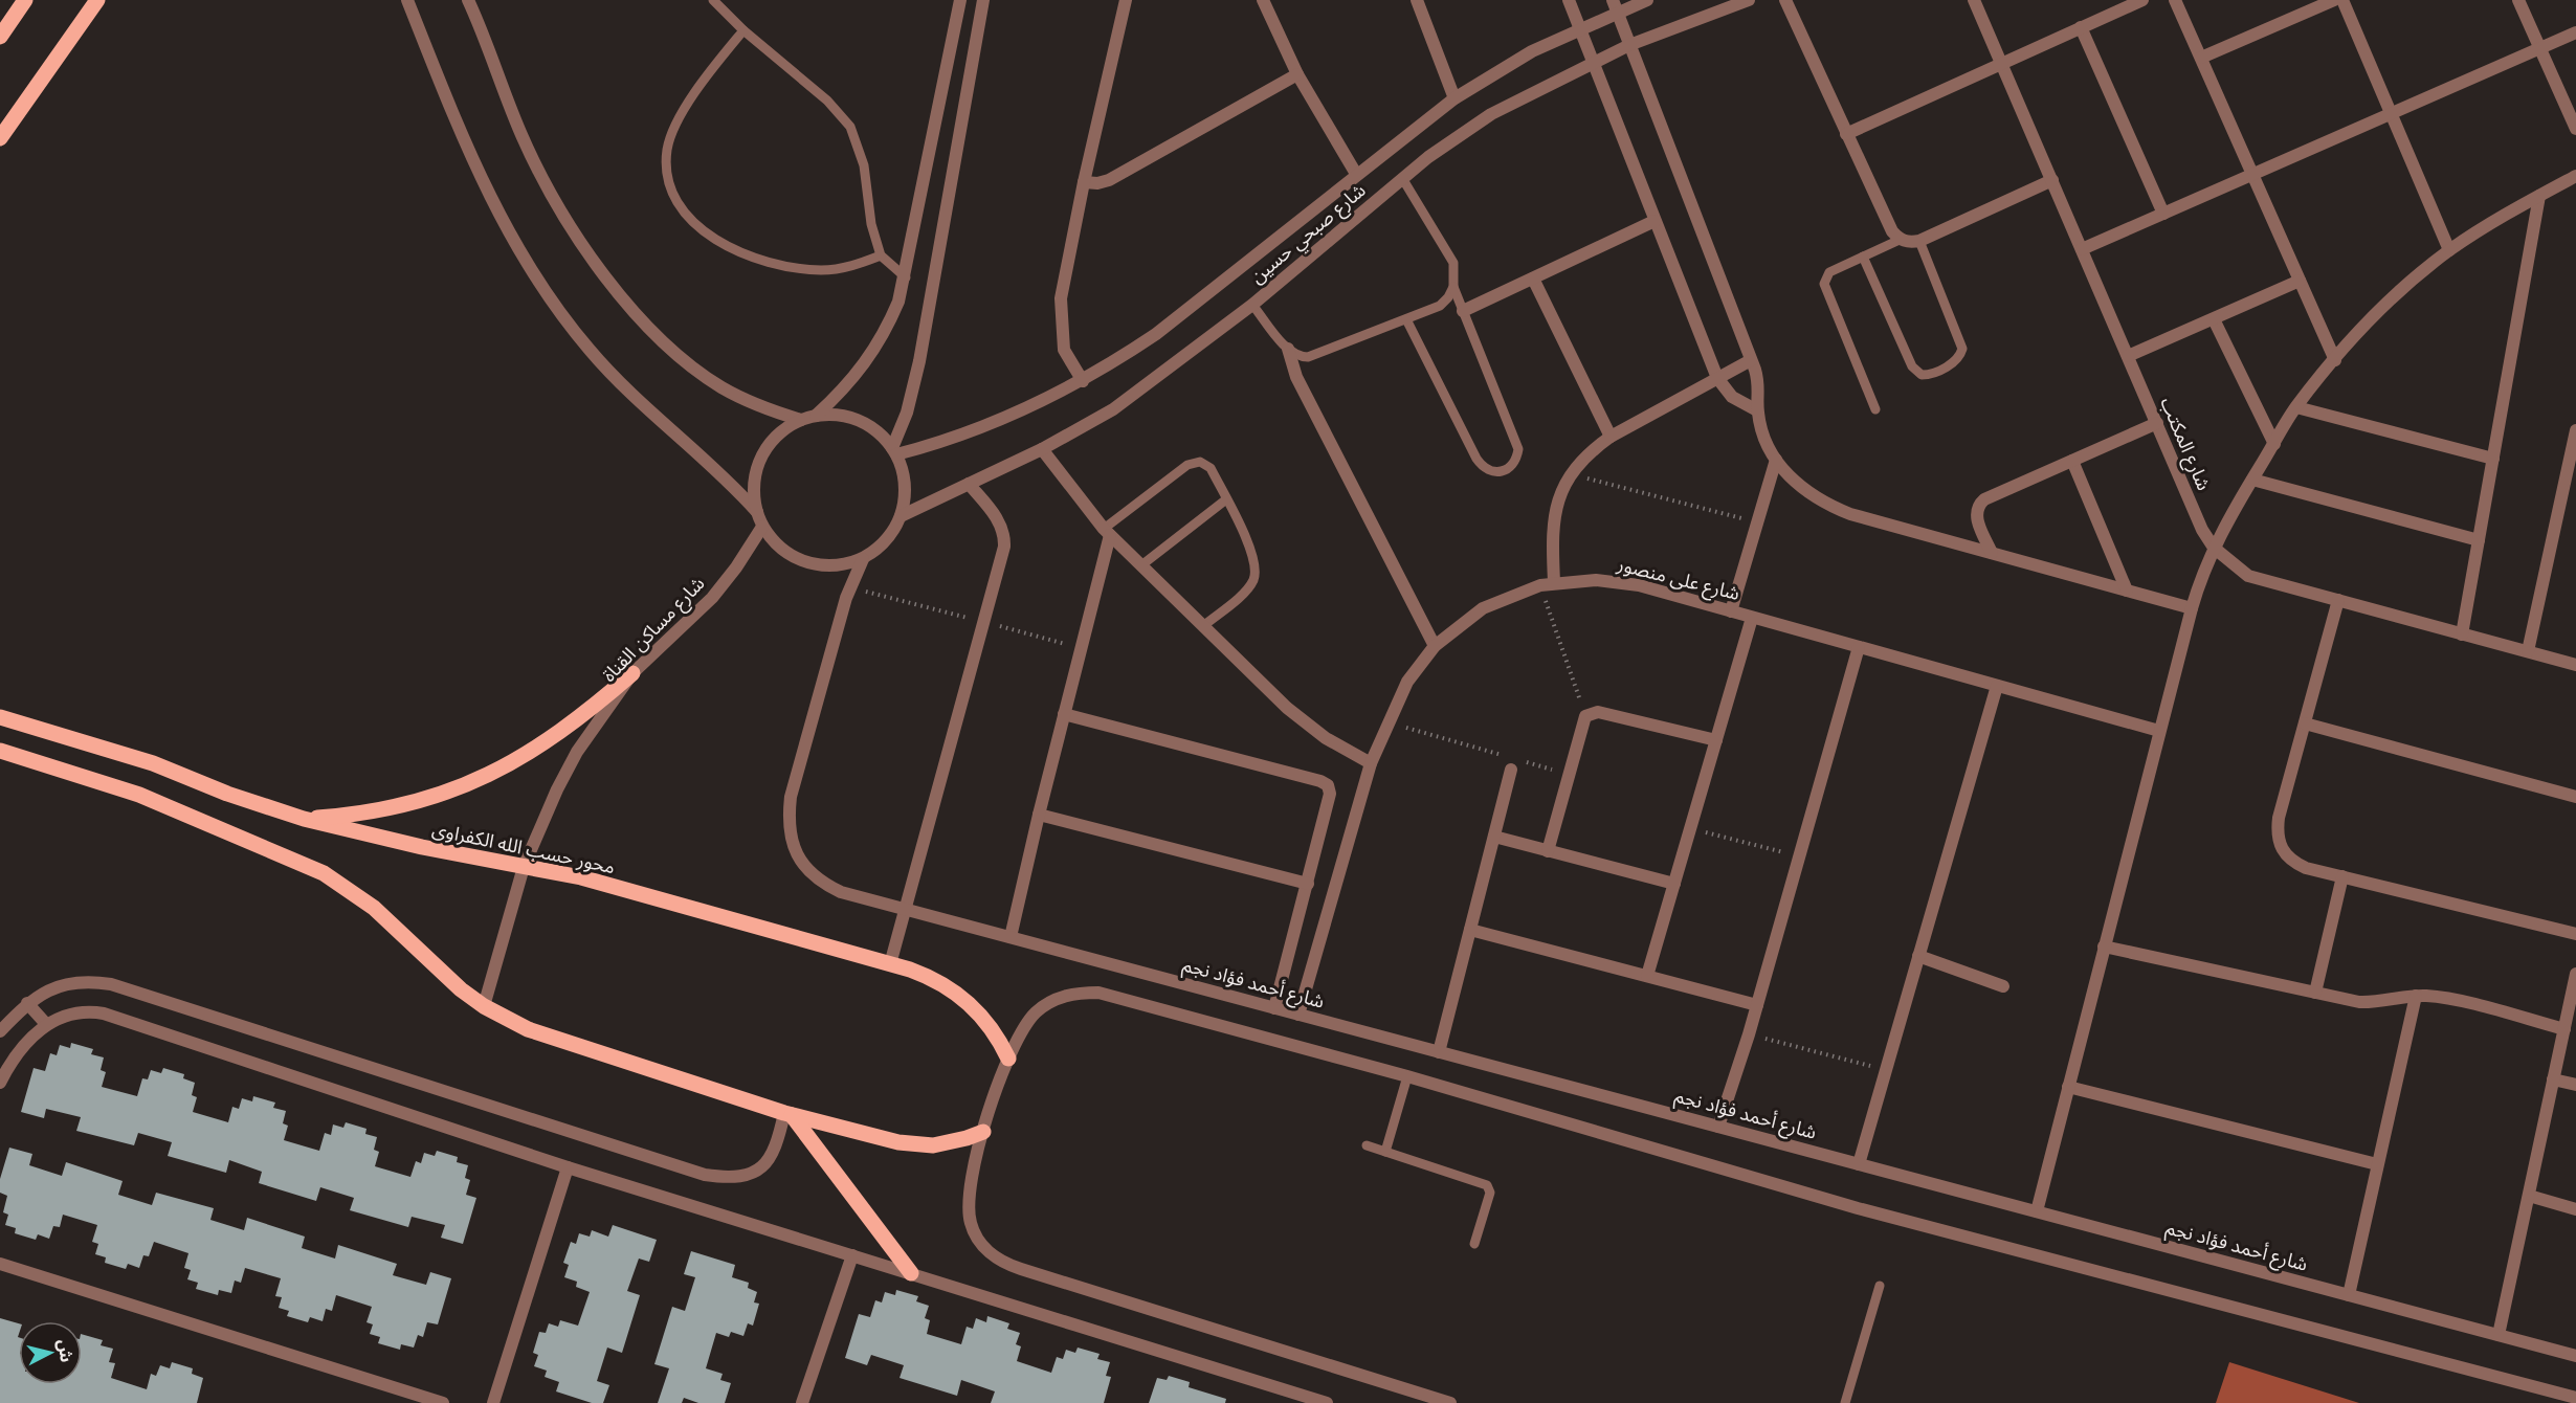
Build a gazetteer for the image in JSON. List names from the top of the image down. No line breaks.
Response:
{"streets":{"main road":["محور حسب الله الكفراوى"],"street":["شارع صبحي حسين","شارع المكتب","شارع على منصور","شارع مساكن القناة","شارع أحمد فؤاد نجم"]},"crossings":[["شارع صبحي حسين","شارع مساكن القناة"],["شارع على منصور","شارع أحمد فؤاد نجم"],["شارع مساكن القناة","محور حسب الله الكفراوى"]],"north":"right"}
